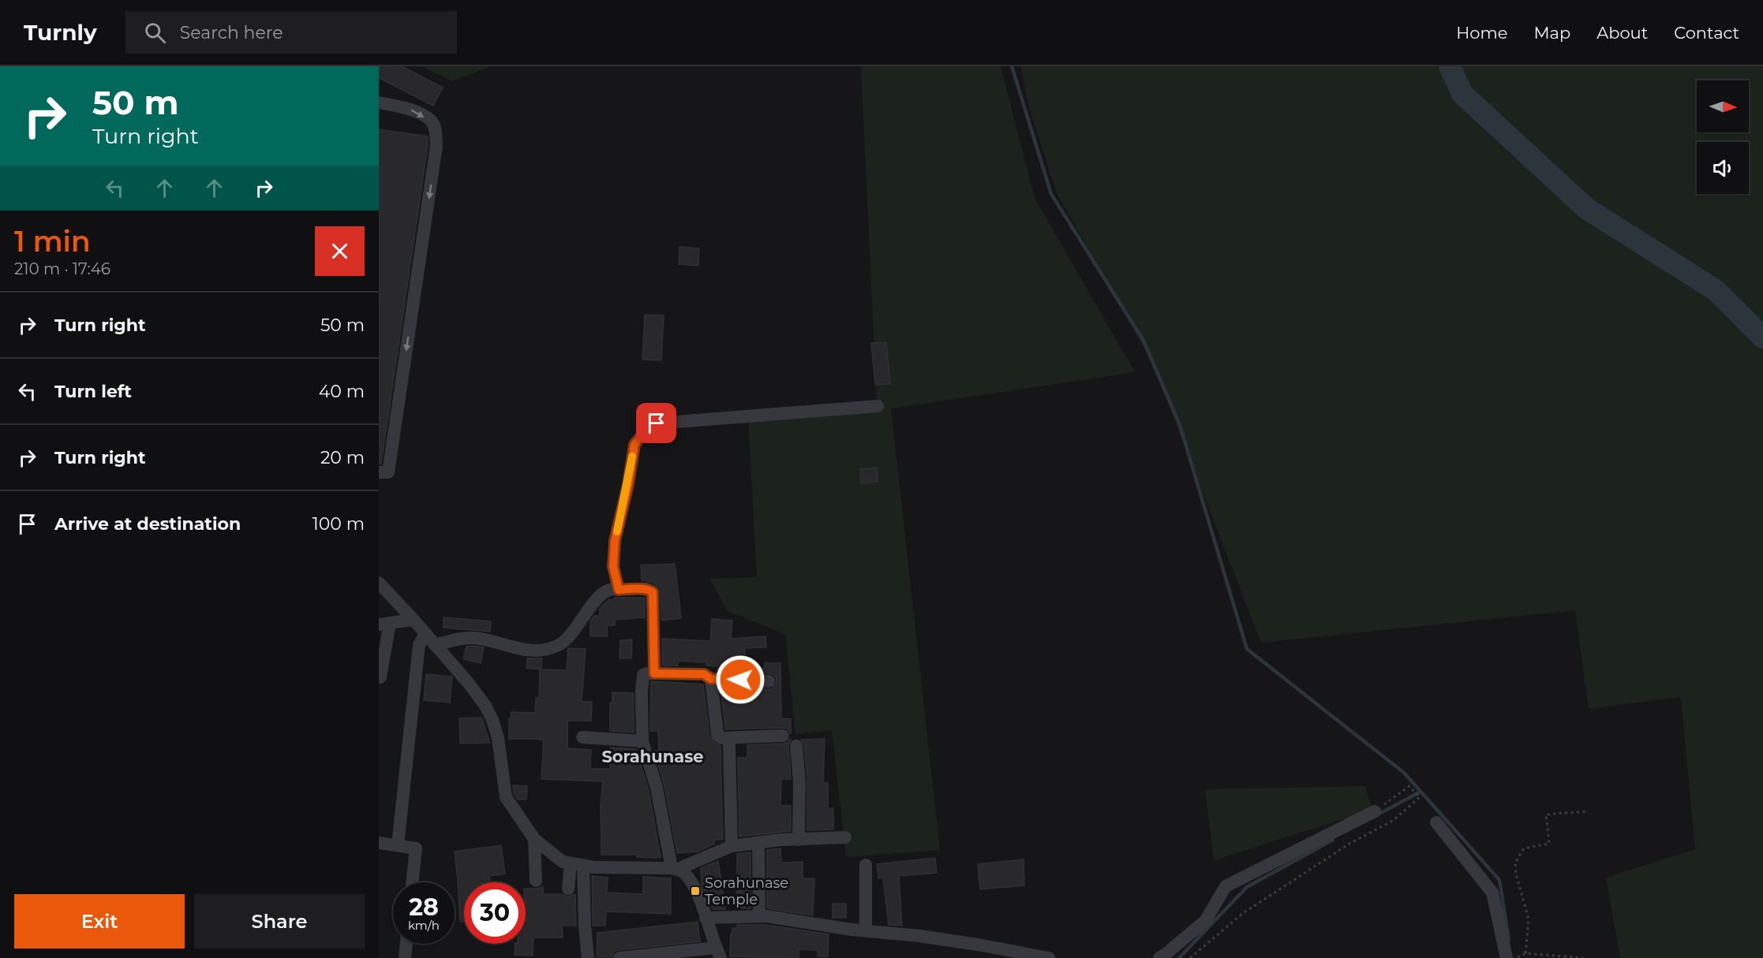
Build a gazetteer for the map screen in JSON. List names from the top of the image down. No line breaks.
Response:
{"districts":["Sorahunase"],"places":{"transit":["Sorahunase Temple"]},"north":"right","page":{"header":"Turnly","search":"Search here","nav":["Home","Map","About","Contact"],"turn":["50 m","Turn right"],"heading":["1 min","210 m · 17:46"],"list":[{"name":"Turn right","value":"50 m"},{"name":"Turn left","value":"40 m"},{"name":"Turn right","value":"20 m"},{"name":"Arrive at destination","value":"100 m"}],"speed":"28 km/h","limit":"30","buttons":["Exit","Share"]}}
